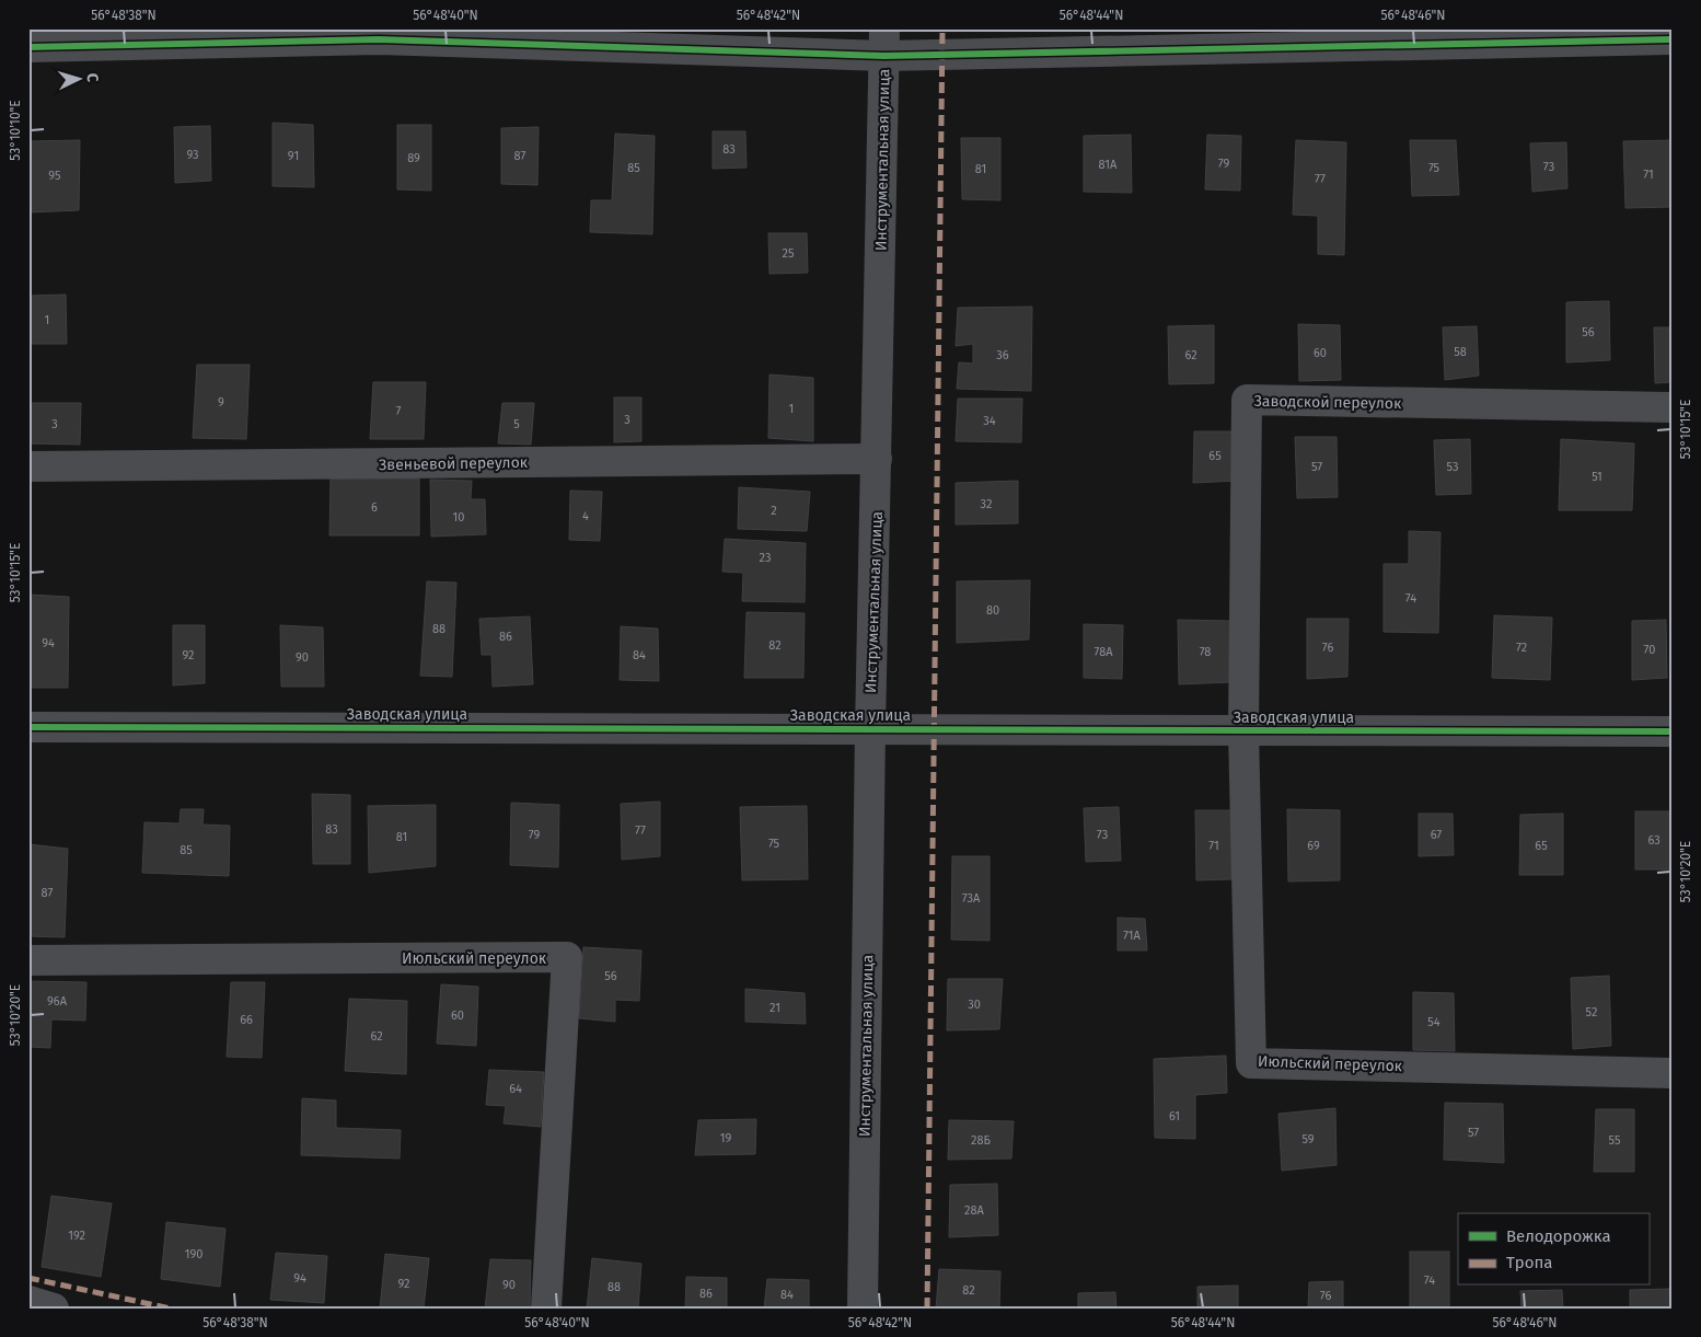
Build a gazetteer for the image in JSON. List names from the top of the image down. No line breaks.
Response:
{"streets":{"street":["Инструментальная улица","Заводской переулок","Звеньевой переулок","Заводская улица","Июльский переулок"]},"crossings":[["Инструментальная улица","Звеньевой переулок"],["Инструментальная улица","Заводская улица"],["Заводской переулок","Заводская улица"],["Заводской переулок","Июльский переулок"],["Заводская улица","Июльский переулок"]],"house_numbers":["83","93","91","87","89","79","81А","73","85","75","81","71","95","77","25","1","56","58","60","36","62","9","1","7","3","34","3","5","65","57","53","51","32","6","2","4","10","23","74","80","88","86","94","82","76","72","70","78А","78","92","84","90","83","77","79","73","67","81","63","75","71","69","65","85","87","73А","71А","56","96А","30","21","52","60","66","54","62","64","61","57","19","59","28Б","55","28А","192","190","94","74","92","90","88","82","86","84","76"],"legend":["Велодорожка","Тропа"],"north":"right","coordinates":["56°48'38\"N","56°48'40\"N","56°48'42\"N","56°48'44\"N","56°48'46\"N","53°10'10\"E","53°10'15\"E","53°10'20\"E"]}
